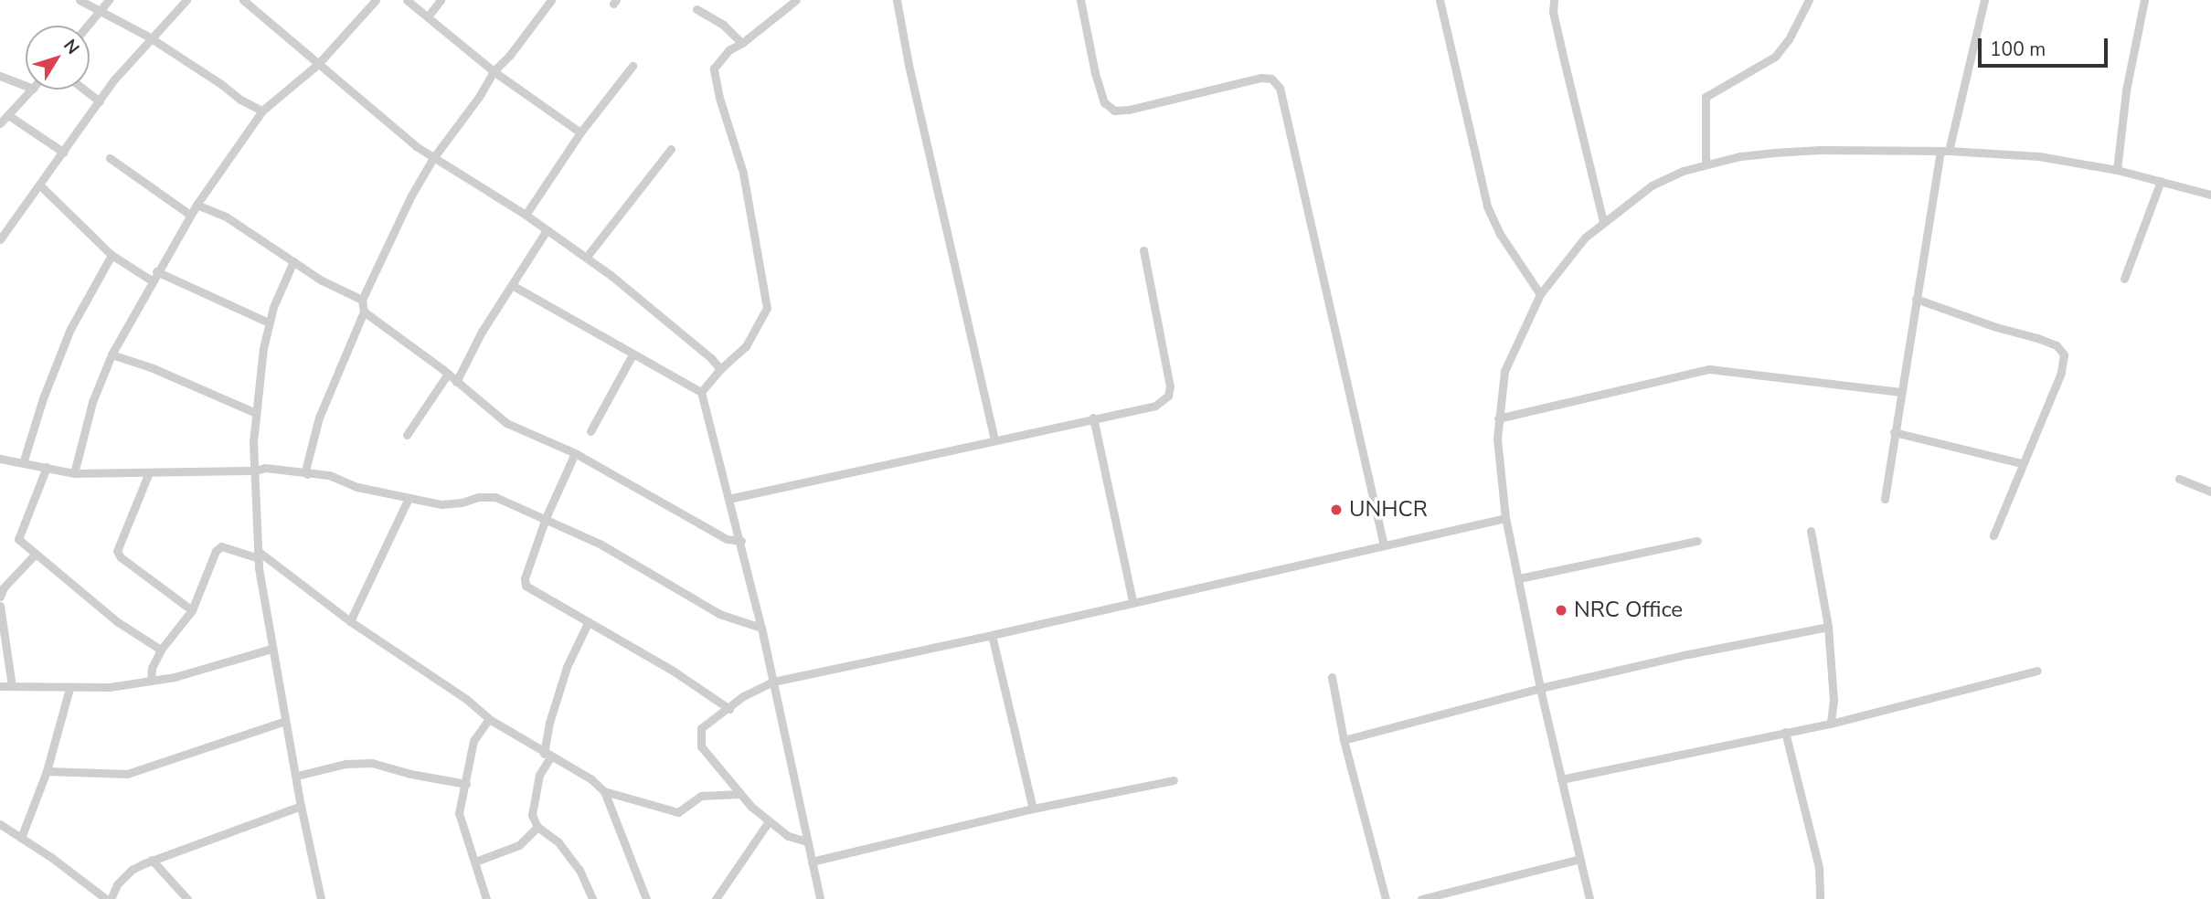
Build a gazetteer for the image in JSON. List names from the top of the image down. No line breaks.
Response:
{"places":["UNHCR","NRC Office"],"scale_bar":"100 m","north":"top right"}
